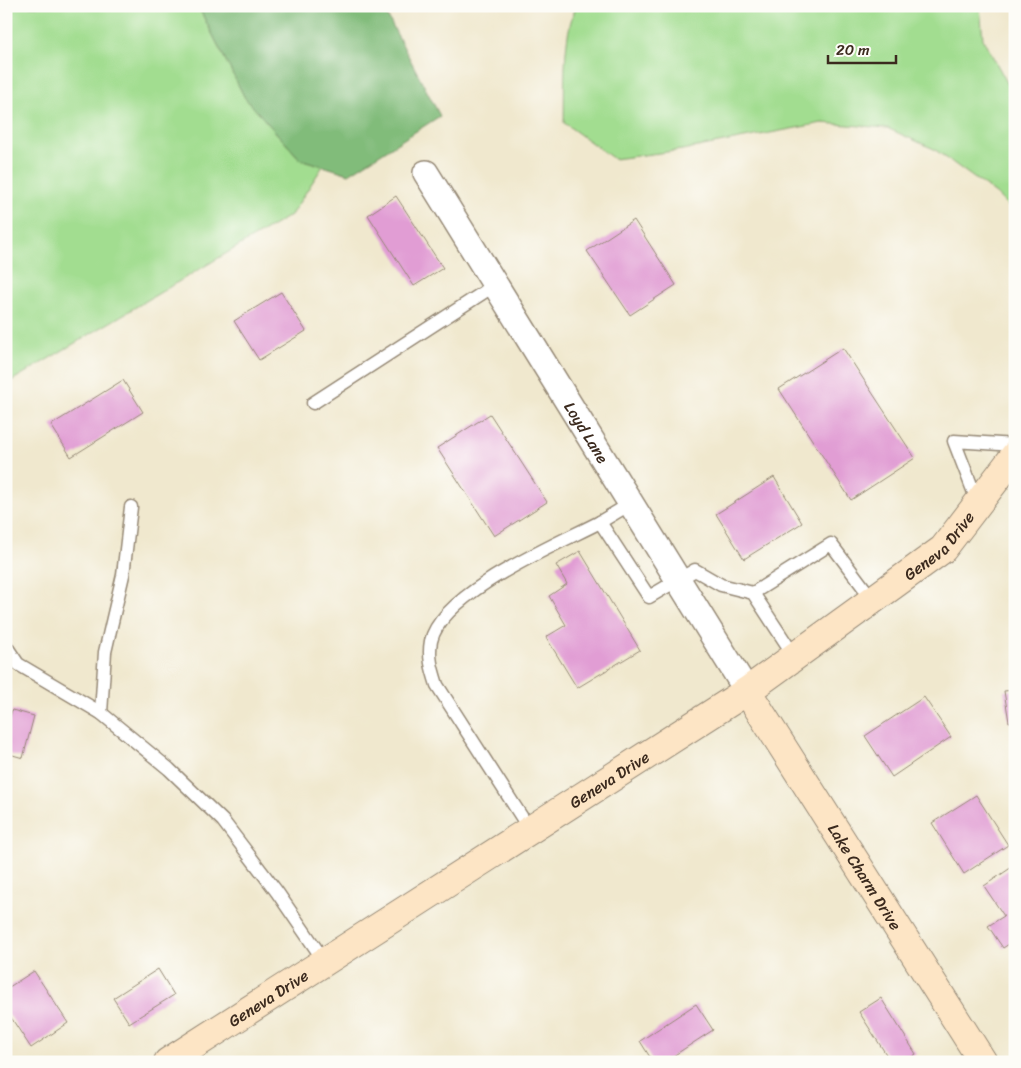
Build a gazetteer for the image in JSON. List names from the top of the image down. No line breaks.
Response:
{"streets":{"main road":["Geneva Drive","Lake Charm Drive"],"street":["Loyd Lane"]},"crossings":[["Loyd Lane","Geneva Drive"],["Loyd Lane","Lake Charm Drive"],["Geneva Drive","Lake Charm Drive"]],"scale_bar":"20 m"}
